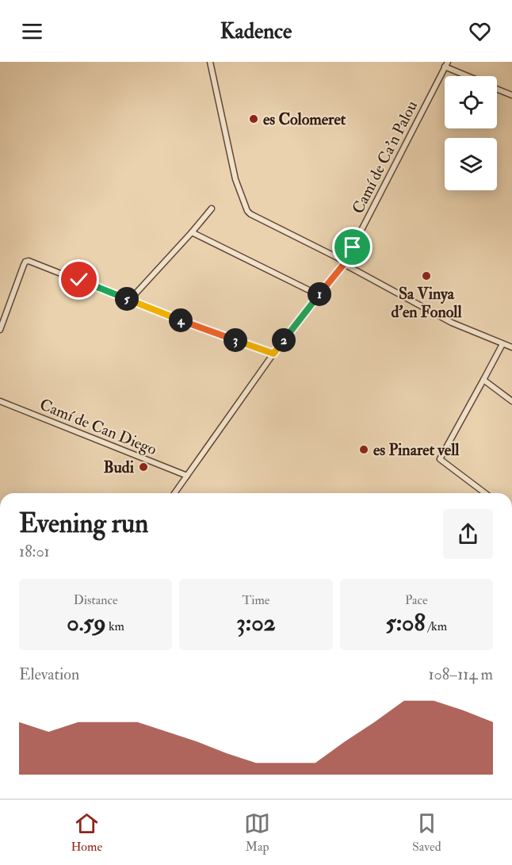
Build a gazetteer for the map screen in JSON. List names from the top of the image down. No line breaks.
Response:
{"streets":{"street":["Camí de Ca'n Palou","Camí de Can Diego"]},"crossings":[["Camí de Ca'n Palou","Camí de Can Diego"]],"places":["es Colomeret","Sa Vinya d'en Fonoll","es Pinaret vell","Budi"],"page":{"header":"Kadence","pins":["1","5","4","2","3"],"heading":["Evening run","18:01"],"stats":[["Distance","0.59 km"],["Time","3:02"],["Pace","5:08 /km"]],"chart":["Elevation","108–114 m"],"tabs":["Home","Map","Saved"]}}
